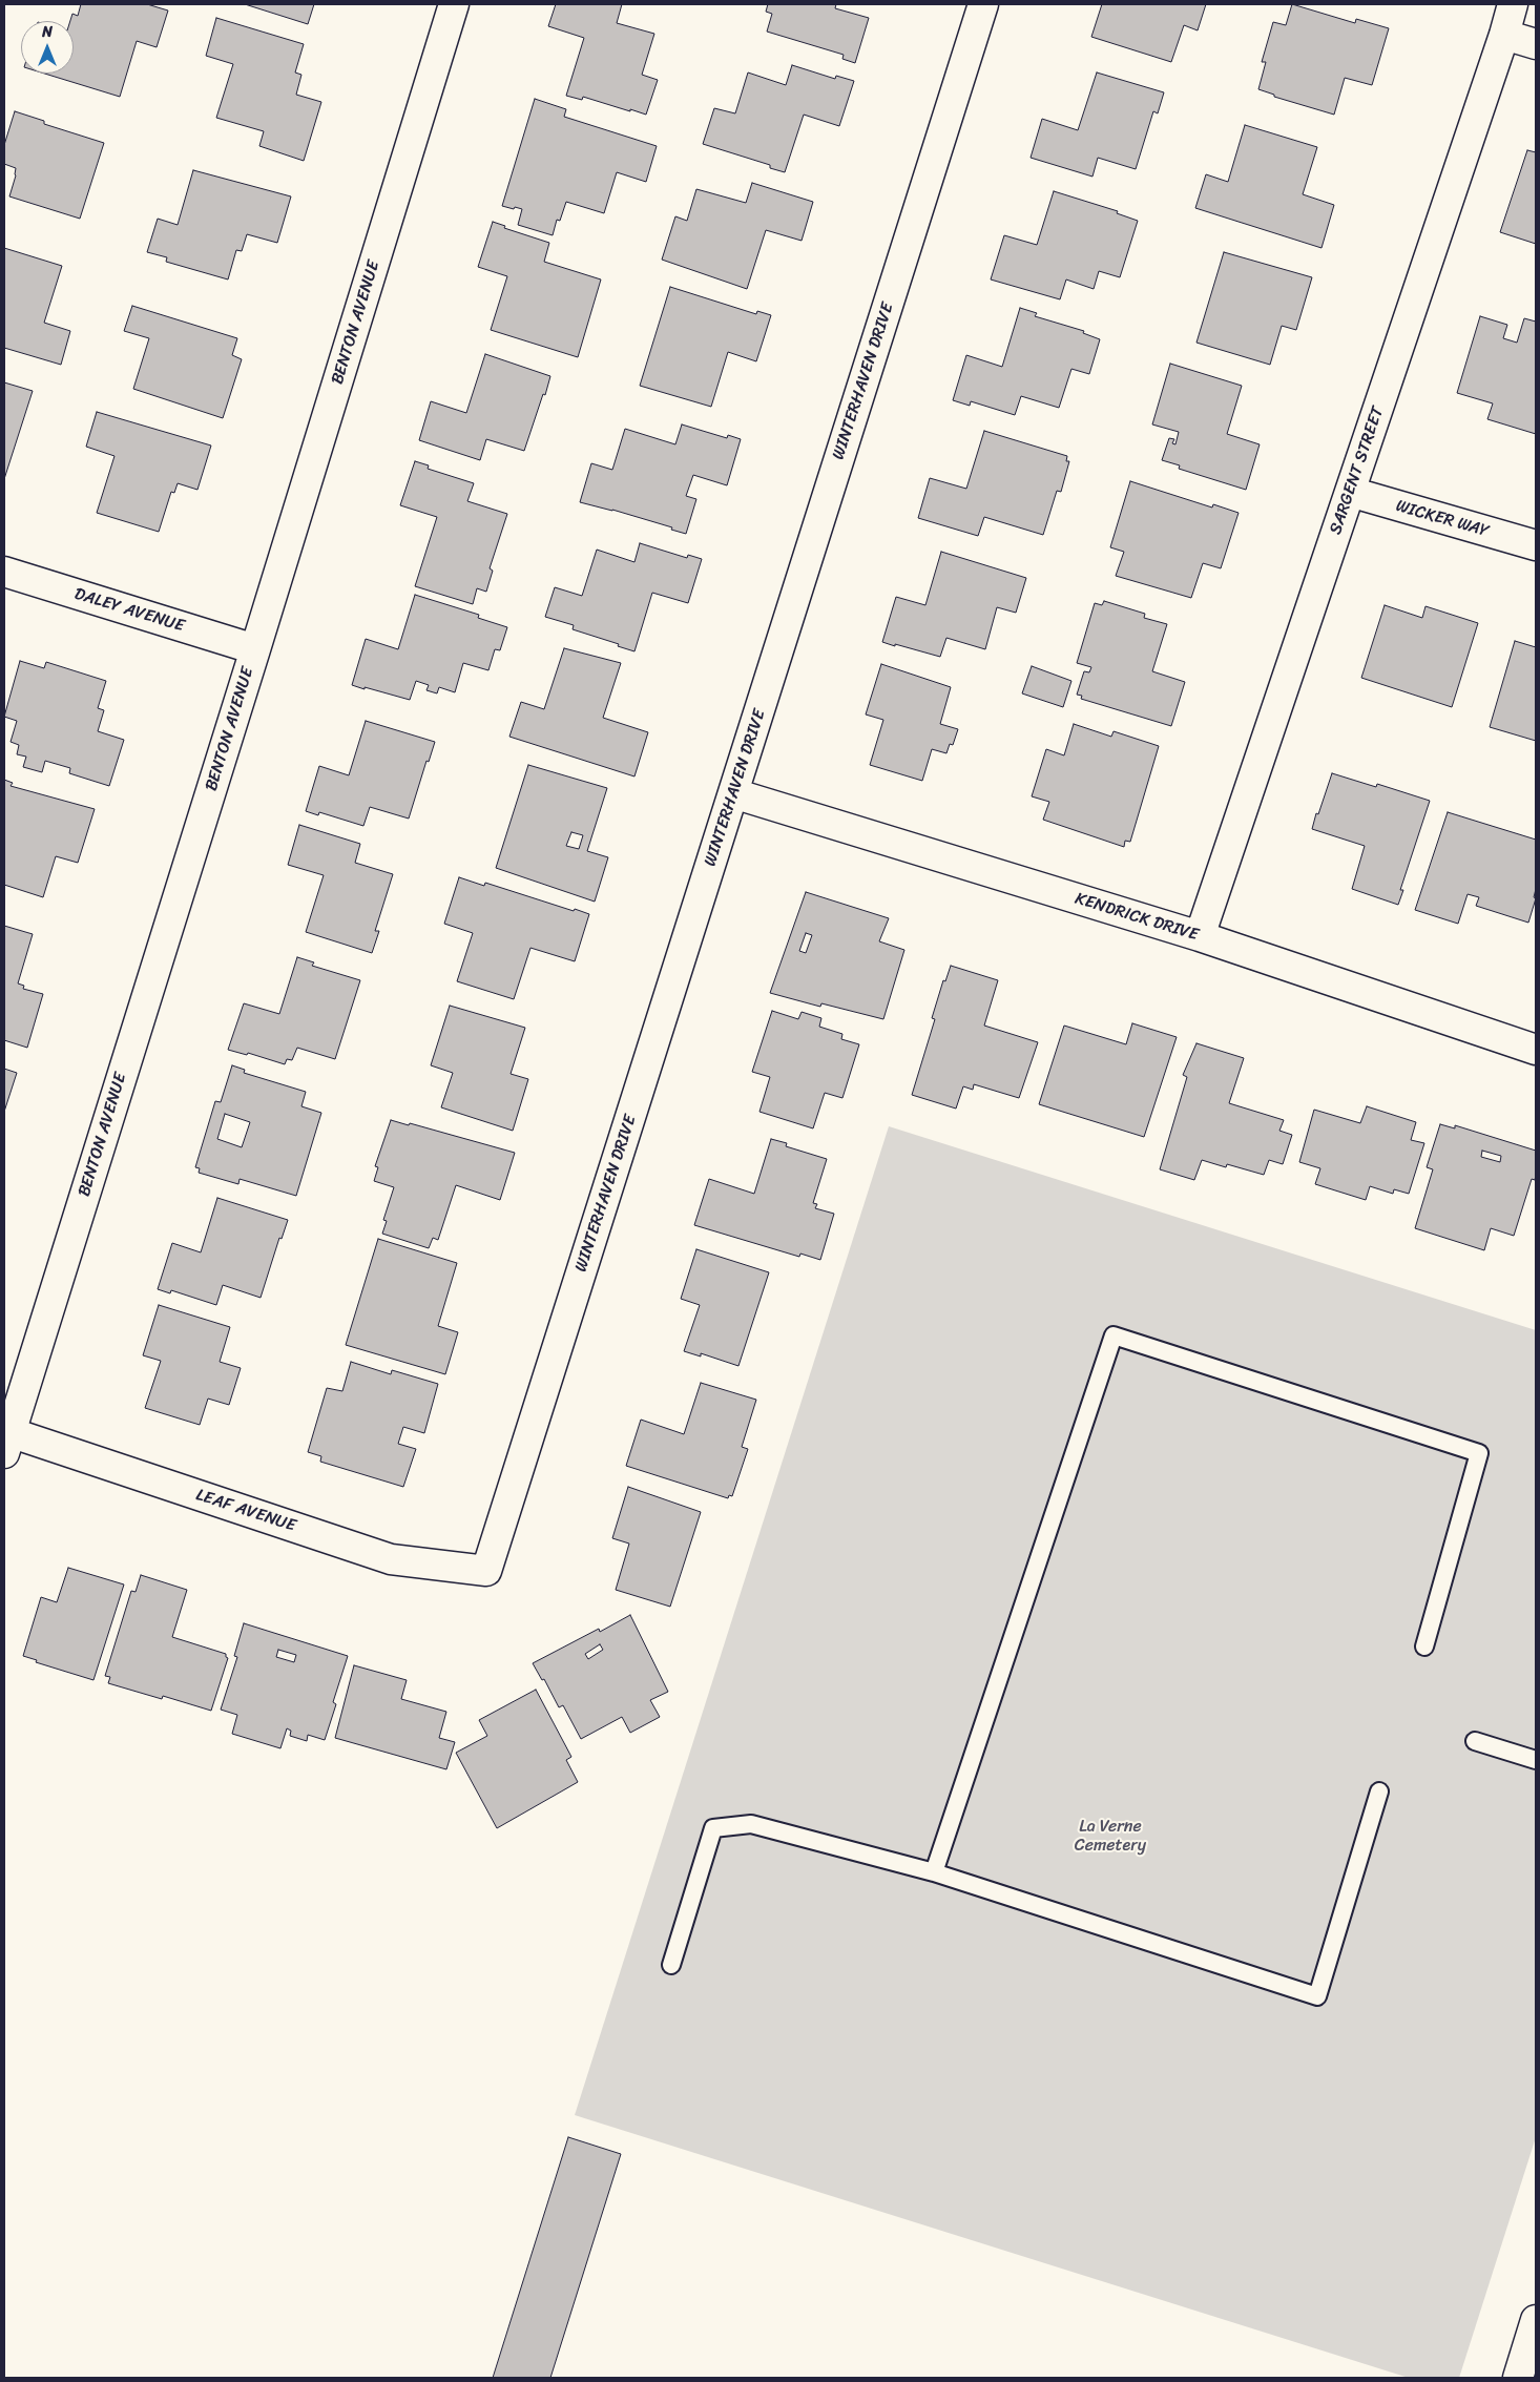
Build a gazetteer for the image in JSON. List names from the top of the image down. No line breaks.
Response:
{"streets":{"street":["BENTON AVENUE","WINTERHAVEN DRIVE","SARGENT STREET","WICKER WAY","DALEY AVENUE","KENDRICK DRIVE","LEAF AVENUE"]},"crossings":[["BENTON AVENUE","DALEY AVENUE"],["BENTON AVENUE","LEAF AVENUE"],["WINTERHAVEN DRIVE","KENDRICK DRIVE"],["WINTERHAVEN DRIVE","LEAF AVENUE"],["SARGENT STREET","WICKER WAY"],["SARGENT STREET","KENDRICK DRIVE"]],"parks":["La Verne Cemetery"],"north":"top"}
